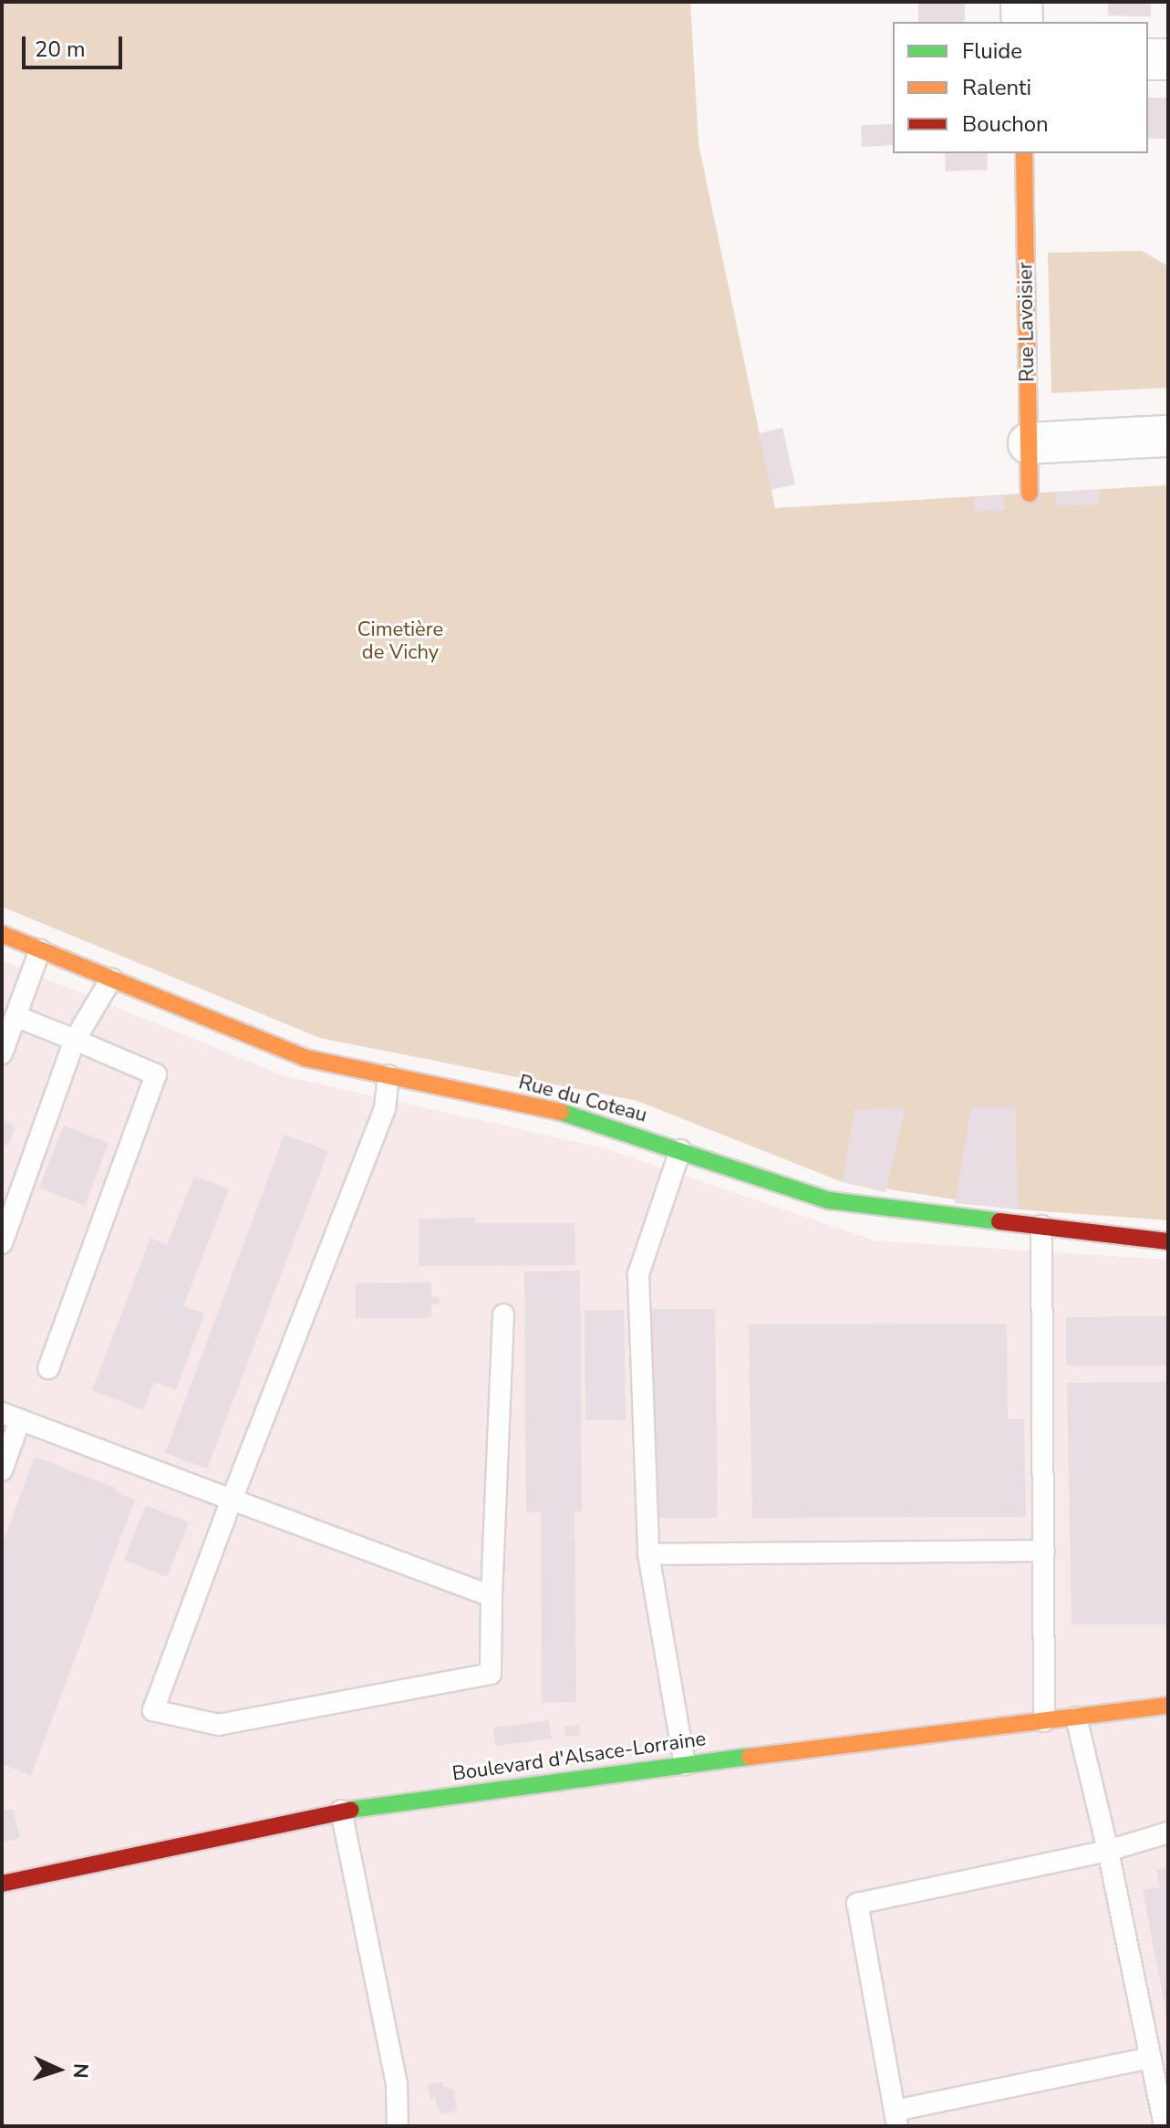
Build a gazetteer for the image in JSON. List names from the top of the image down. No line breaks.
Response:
{"streets":{"street":["Rue Lavoisier","Rue du Coteau","Boulevard d'Alsace-Lorraine"]},"parks":["Cimetière de Vichy"],"legend":["Fluide","Ralenti","Bouchon"],"scale_bar":"20 m","north":"right"}
